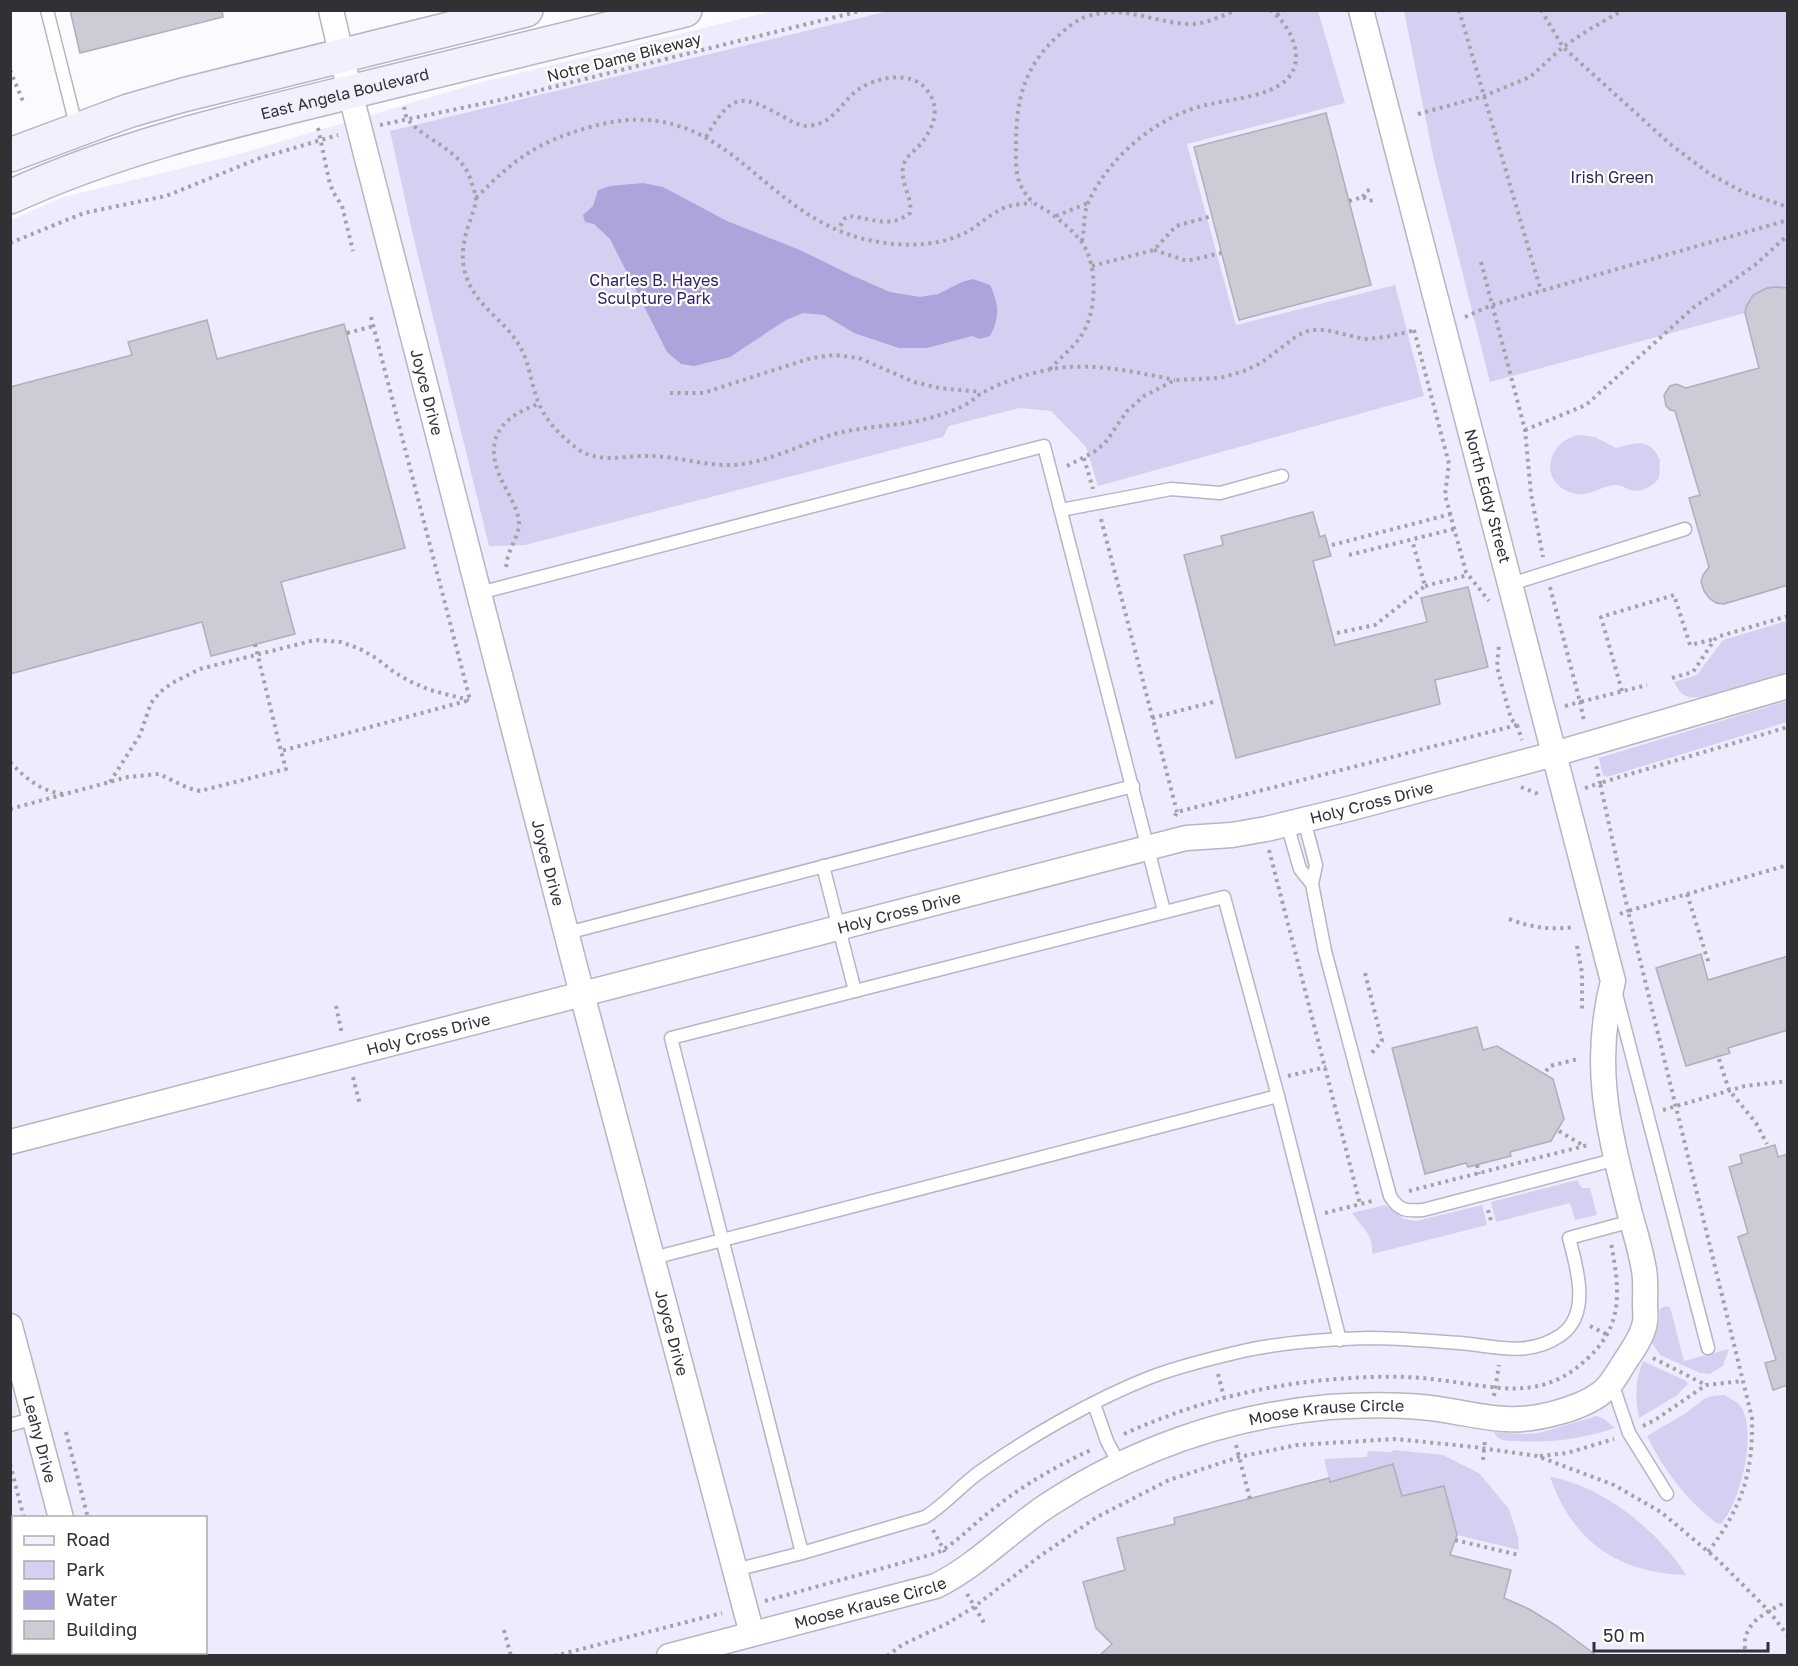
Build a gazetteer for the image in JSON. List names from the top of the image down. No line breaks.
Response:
{"streets":{"main road":["East Angela Boulevard"],"street":["Joyce Drive","North Eddy Street","Holy Cross Drive","Moose Krause Circle","Leahy Drive"],"path":["Notre Dame Bikeway"]},"crossings":[["East Angela Boulevard","Joyce Drive"],["Joyce Drive","Holy Cross Drive"],["Joyce Drive","Moose Krause Circle"],["North Eddy Street","Holy Cross Drive"],["North Eddy Street","Moose Krause Circle"]],"parks":["Irish Green","Charles B. Hayes Sculpture Park"],"legend":["Road","Park","Water","Building"],"scale_bar":"50 m"}
